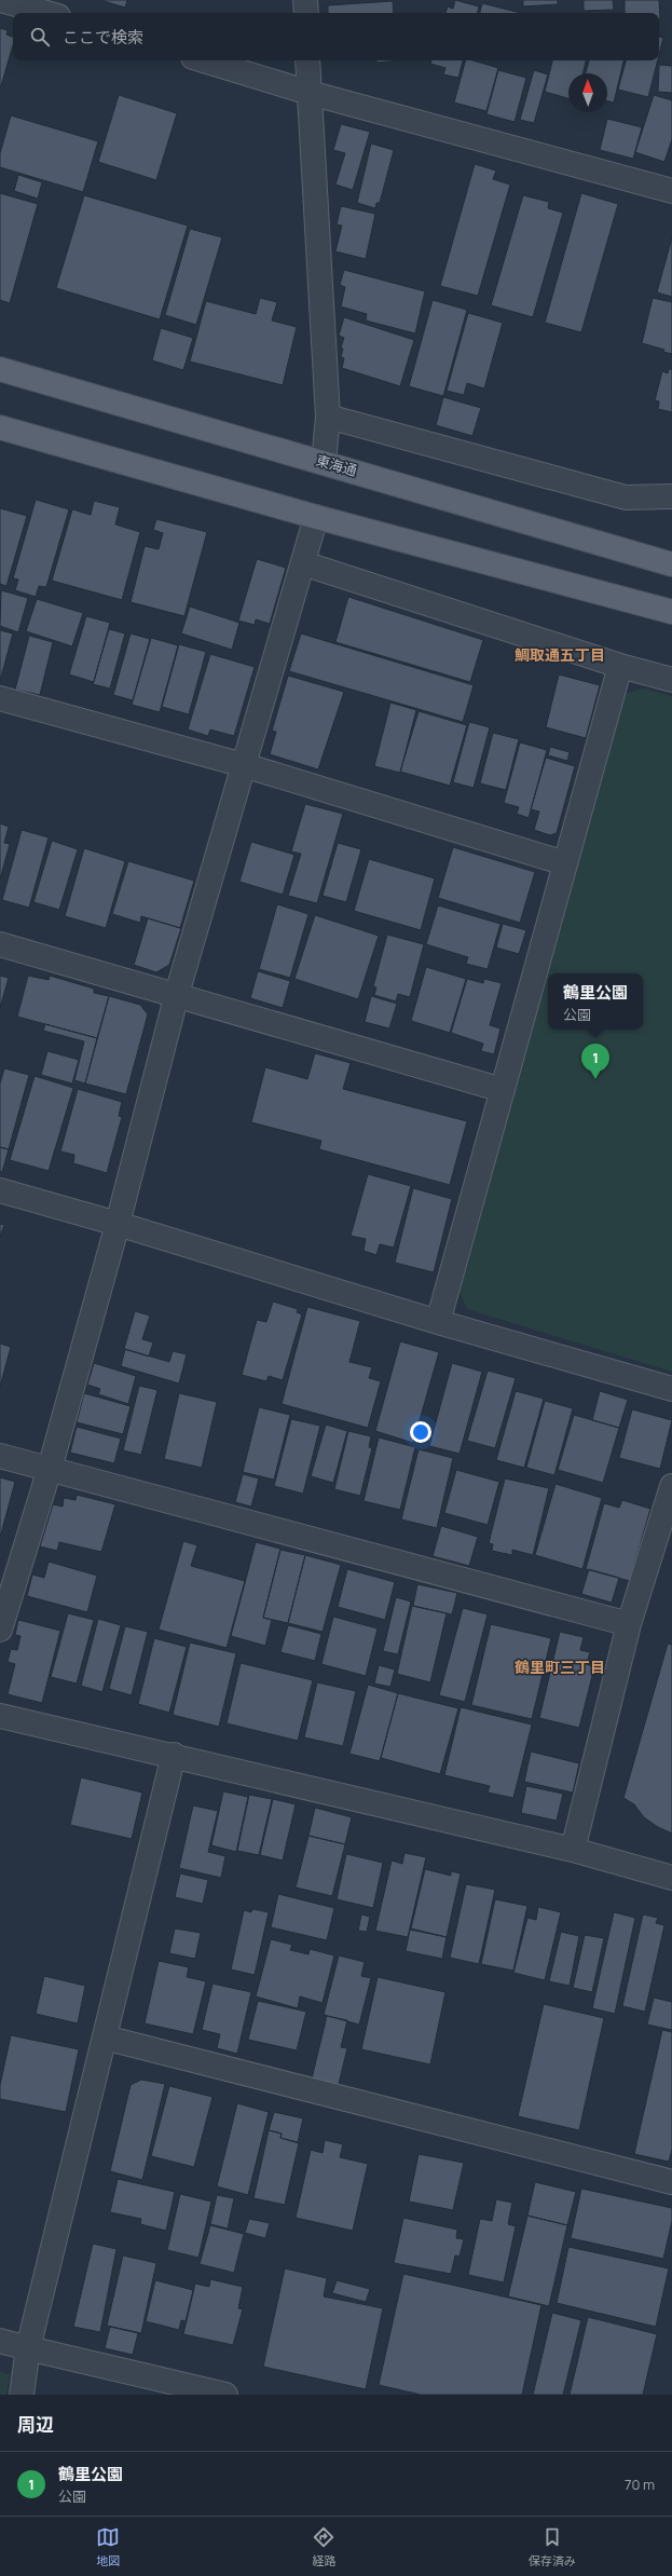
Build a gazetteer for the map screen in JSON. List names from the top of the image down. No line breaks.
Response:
{"streets":{"main road":["東海通"]},"districts":["鯛取通五丁目","鶴里町三丁目"],"north":"top","page":{"search":"ここで検索","popup":["鶴里公園","公園"],"pins":"1","heading":"周辺","list":[{"mark":"1","name":"鶴里公園","note":"公園","value":"70 m"}],"nav":["地図","経路","保存済み"]}}
